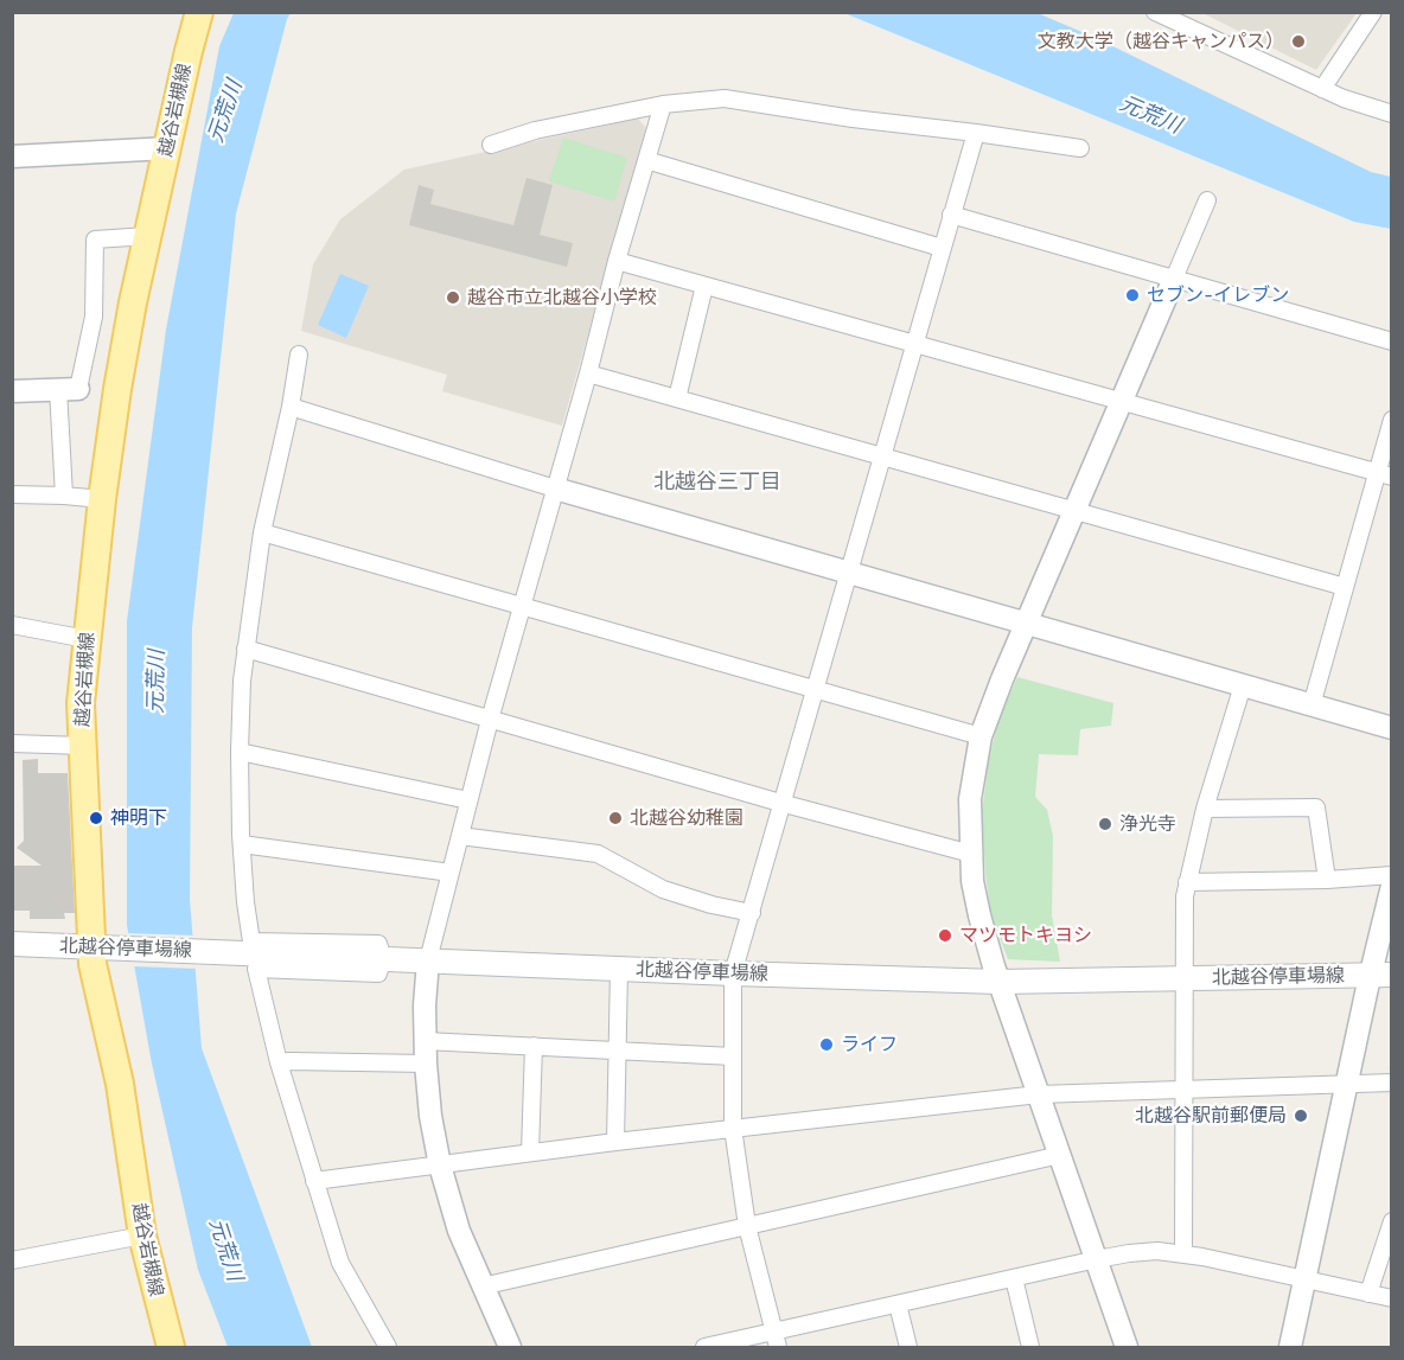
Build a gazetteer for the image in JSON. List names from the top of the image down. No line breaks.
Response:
{"streets":{"main road":["越谷岩槻線","北越谷停車場線"]},"crossings":[["越谷岩槻線","北越谷停車場線"]],"districts":["北越谷三丁目"],"water":["元荒川"],"places":["文教大学（越谷キャンパス）","セブン-イレブン","越谷市立北越谷小学校","神明下","北越谷幼稚園","浄光寺","マツモトキヨシ","ライフ","北越谷駅前郵便局"]}
